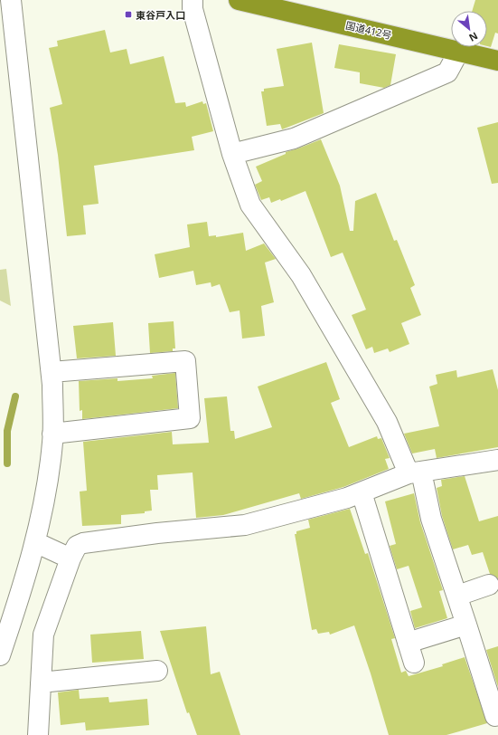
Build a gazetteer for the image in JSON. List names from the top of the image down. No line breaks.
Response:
{"streets":{"highway":["国道412号"]},"places":{"transit":["東谷戸入口"]},"north":"bottom right"}
